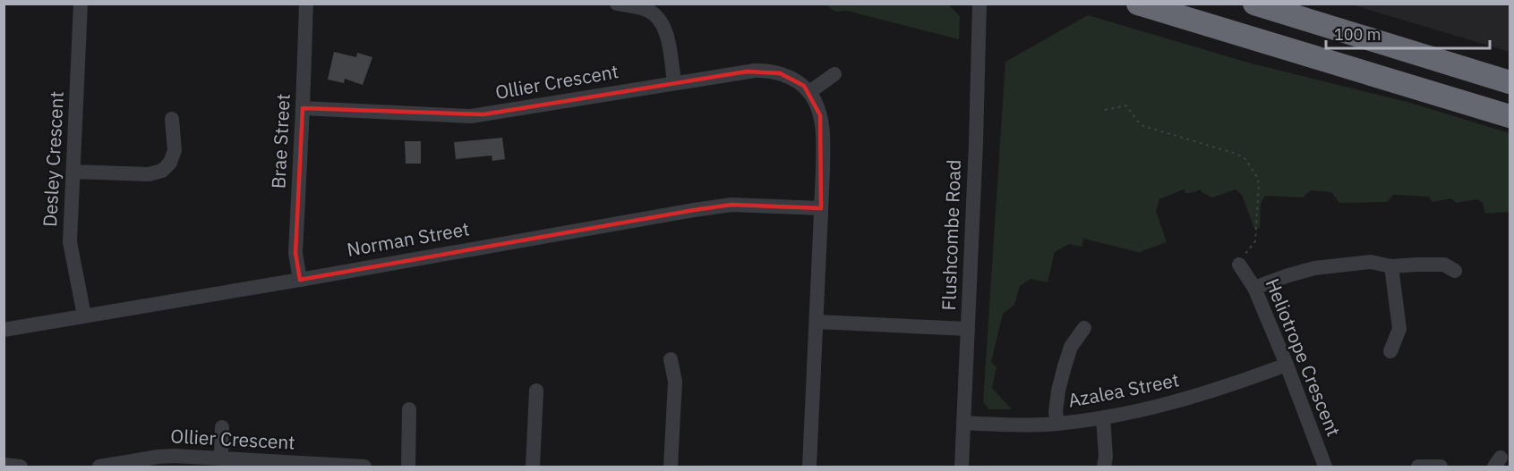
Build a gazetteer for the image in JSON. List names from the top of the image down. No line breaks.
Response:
{"streets":{"street":["Ollier Crescent","Brae Street","Desley Crescent","Flushcombe Road","Norman Street","Heliotrope Crescent","Azalea Street"]},"crossings":[["Ollier Crescent","Brae Street"],["Brae Street","Norman Street"],["Desley Crescent","Norman Street"],["Flushcombe Road","Azalea Street"],["Heliotrope Crescent","Azalea Street"]],"scale_bar":"100 m"}
